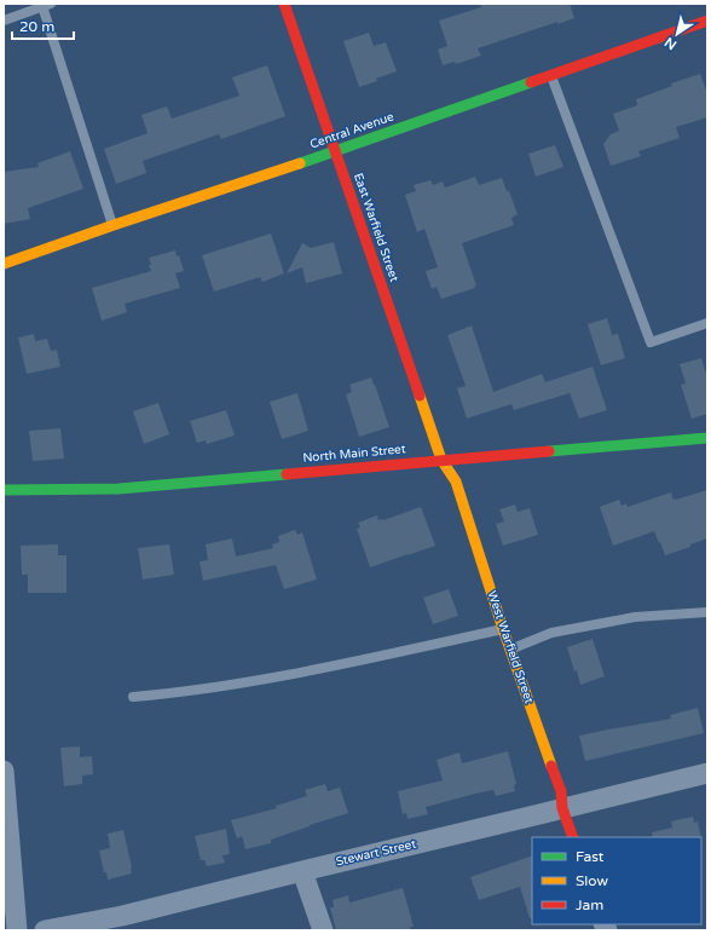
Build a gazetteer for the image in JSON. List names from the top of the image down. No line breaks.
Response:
{"streets":{"street":["Central Avenue","East Warfield Street","North Main Street","West Warfield Street","Stewart Street"]},"crossings":[["Central Avenue","East Warfield Street"],["East Warfield Street","North Main Street"],["East Warfield Street","West Warfield Street"],["North Main Street","West Warfield Street"],["West Warfield Street","Stewart Street"]],"legend":["Fast","Slow","Jam"],"scale_bar":"20 m","north":"bottom left"}
